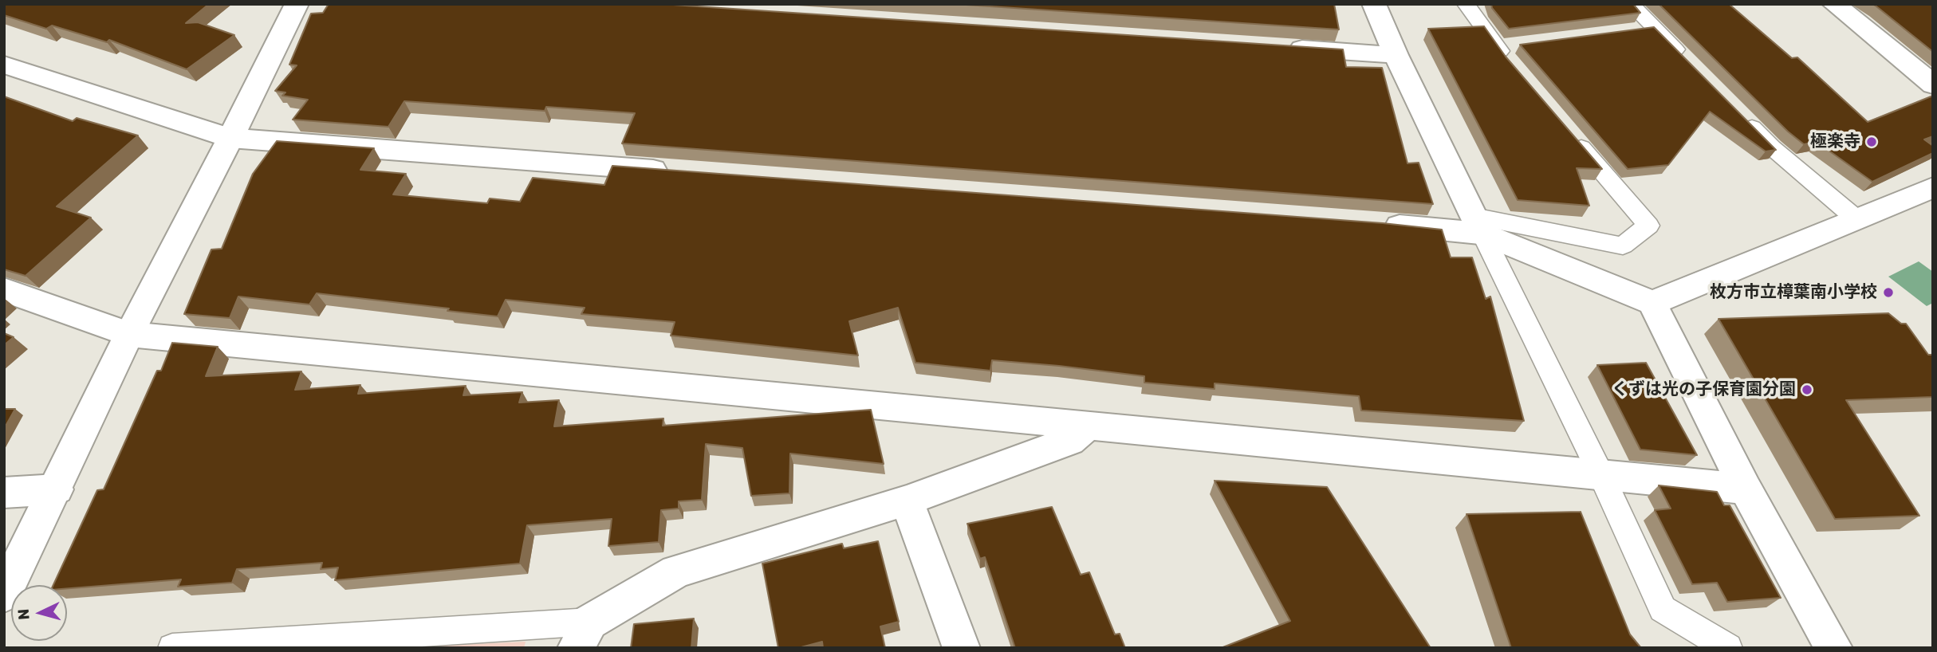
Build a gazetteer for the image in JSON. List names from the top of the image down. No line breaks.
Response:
{"places":["極楽寺","枚方市立樟葉南小学校","くずは光の子保育園分園"],"north":"left"}
